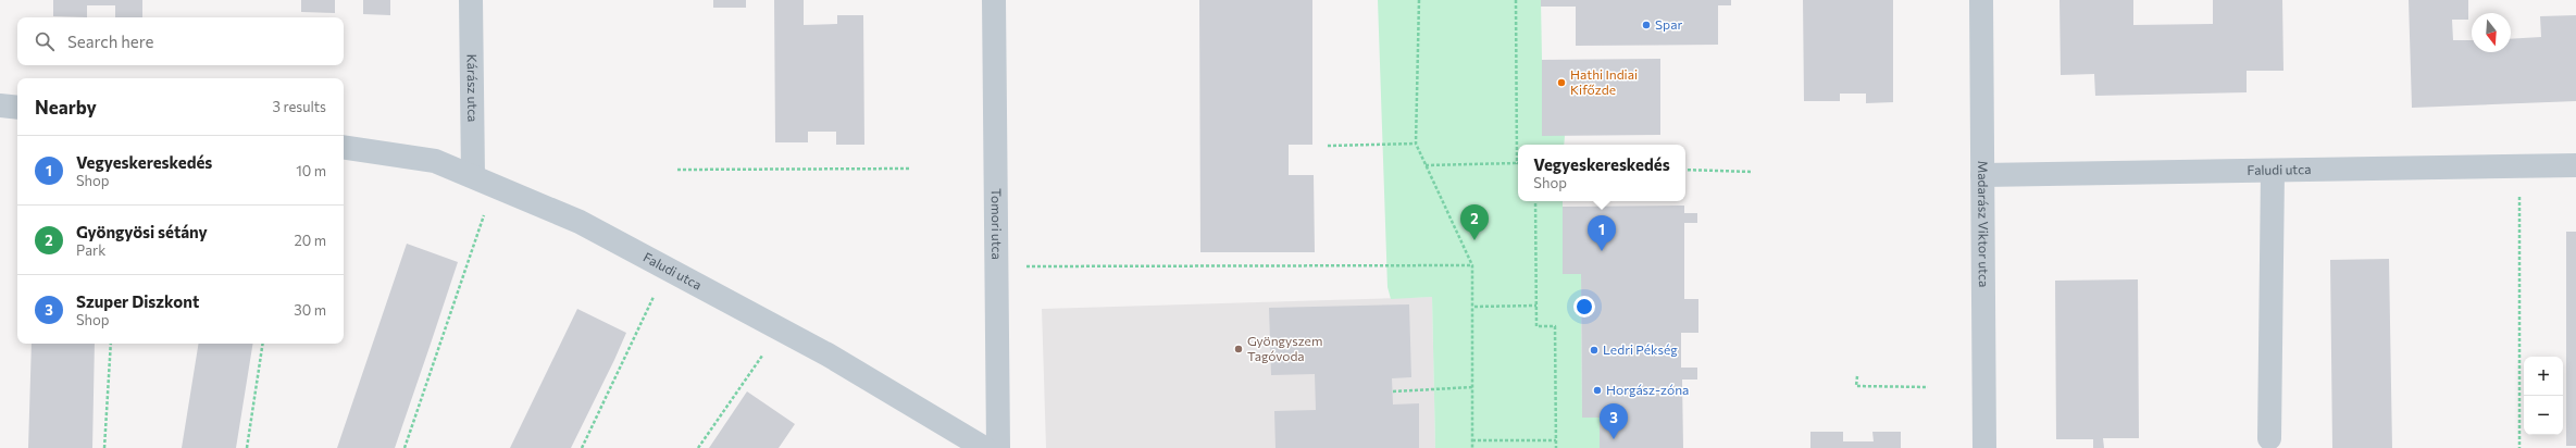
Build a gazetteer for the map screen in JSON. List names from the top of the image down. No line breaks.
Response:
{"streets":{"street":["Kárász utca","Faludi utca","Tomori utca","Madarász Viktor utca"]},"crossings":[["Kárász utca","Faludi utca"],["Faludi utca","Madarász Viktor utca"]],"places":["Spar","Hathi Indiai Kifőzde","Gyöngyszem Tagóvoda","Ledri Pékség","Horgász-zóna"],"north":"bottom","page":{"search":"Search here","heading":["Nearby","3 results"],"list":[{"mark":"1","name":"Vegyeskereskedés","note":"Shop","value":"10 m"},{"mark":"2","name":"Gyöngyösi sétány","note":"Park","value":"20 m"},{"mark":"3","name":"Szuper Diszkont","note":"Shop","value":"30 m"}],"popup":["Vegyeskereskedés","Shop"],"pins":["2","1","3"],"map_buttons":["+","−"]}}
